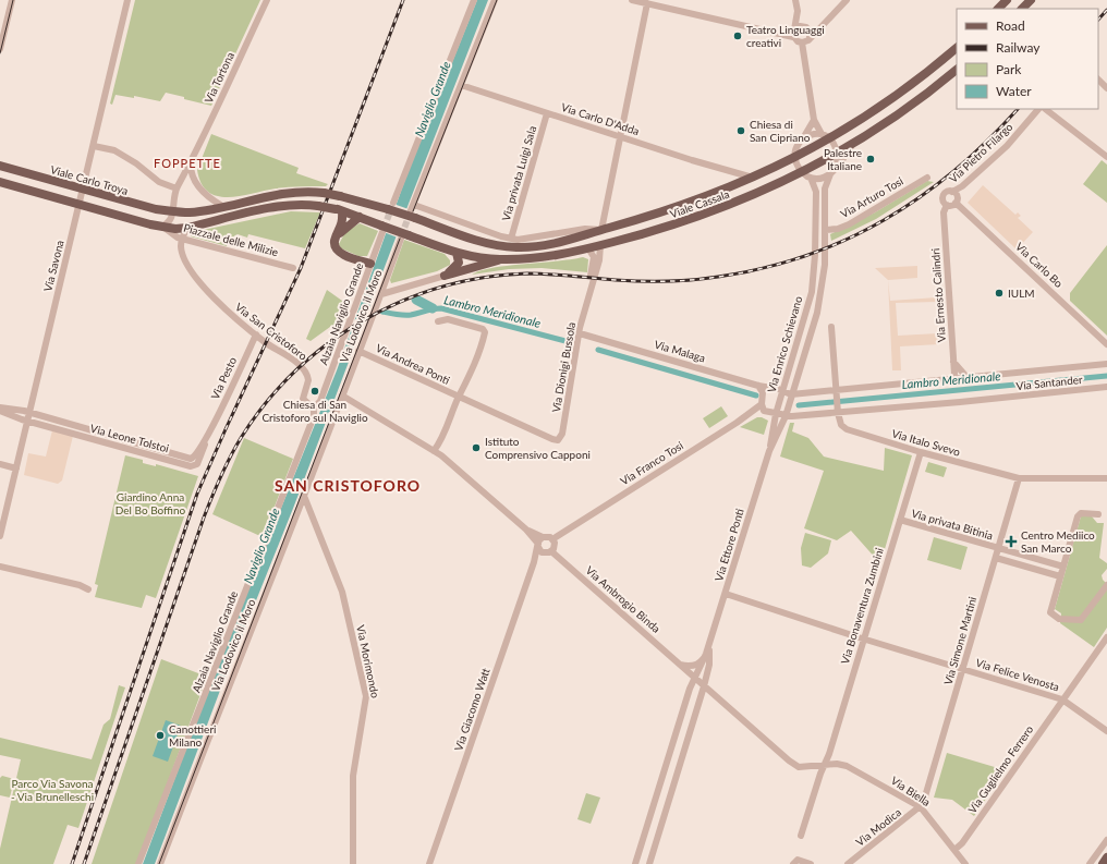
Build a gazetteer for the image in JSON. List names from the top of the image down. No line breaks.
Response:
{"streets":{"main road":["Viale Carlo Troya","Viale Cassala","Piazzale delle Milizie"],"street":["Via Tortona","Via Carlo D'Adda","Via Pietro Filargo","Via privata Luigi Sala","Via Arturo Tosi","Via Carlo Bo","Via Savona","Via Ernesto Calindri","Alzaia Naviglio Grande","Via Lodovico il Moro","Via San Cristoforo","Via Enrico Schievano","Via Malaga","Via Andrea Ponti","Via Dionigi Bussola","Via Pesto","Via Santander","Via Leone Tolstoi","Via Italo Svevo","Via Franco Tosi","Via privata Bitinia","Via Ettore Ponti","Via Ambrogio Binda","Via Bonaventura Zumbini","Via Simone Martini","Via Morimondo","Via Felice Venosta","Via Giacomo Watt","Via Guglielmo Ferrero","Via Biella","Via Modica"]},"crossings":[["Via Tortona","Viale Carlo Troya"],["Via Tortona","Piazzale delle Milizie"],["Via Carlo D'Adda","Via privata Luigi Sala"],["Via Carlo D'Adda","Viale Cassala"],["Via Pietro Filargo","Via Carlo Bo"],["Via Pietro Filargo","Via Ernesto Calindri"],["Via privata Luigi Sala","Viale Cassala"],["Viale Carlo Troya","Piazzale delle Milizie"],["Viale Carlo Troya","Via Savona"],["Via Arturo Tosi","Via Enrico Schievano"],["Viale Cassala","Piazzale delle Milizie"],["Viale Cassala","Via Lodovico il Moro"],["Viale Cassala","Via Enrico Schievano"],["Viale Cassala","Via Dionigi Bussola"],["Piazzale delle Milizie","Via San Cristoforo"],["Via Carlo Bo","Via Ernesto Calindri"],["Via Savona","Via Leone Tolstoi"],["Via Ernesto Calindri","Via Santander"],["Alzaia Naviglio Grande","Via San Cristoforo"],["Via Lodovico il Moro","Via Andrea Ponti"],["Via Lodovico il Moro","Via Morimondo"],["Via San Cristoforo","Via Pesto"],["Via Enrico Schievano","Via Malaga"],["Via Enrico Schievano","Via Santander"],["Via Enrico Schievano","Via Ettore Ponti"],["Via Malaga","Via Dionigi Bussola"],["Via Andrea Ponti","Via Dionigi Bussola"],["Via Pesto","Via Leone Tolstoi"],["Via Santander","Via Italo Svevo"],["Via Santander","Via Ettore Ponti"],["Via Italo Svevo","Via Bonaventura Zumbini"],["Via Italo Svevo","Via Simone Martini"],["Via Franco Tosi","Via Ambrogio Binda"],["Via Franco Tosi","Via Giacomo Watt"],["Via privata Bitinia","Via Bonaventura Zumbini"],["Via privata Bitinia","Via Simone Martini"],["Via Ettore Ponti","Via Ambrogio Binda"],["Via Ettore Ponti","Via Felice Venosta"],["Via Ambrogio Binda","Via Bonaventura Zumbini"],["Via Ambrogio Binda","Via Giacomo Watt"],["Via Ambrogio Binda","Via Biella"],["Via Bonaventura Zumbini","Via Felice Venosta"],["Via Bonaventura Zumbini","Via Biella"],["Via Simone Martini","Via Felice Venosta"],["Via Simone Martini","Via Biella"],["Via Simone Martini","Via Modica"],["Via Felice Venosta","Via Guglielmo Ferrero"],["Via Guglielmo Ferrero","Via Biella"],["Via Biella","Via Modica"]],"districts":["FOPPETTE","SAN CRISTOFORO"],"water":["Naviglio Grande","Lambro Meridionale"],"parks":["Giardino Anna Del Bo Boffino","Parco Via Savona - Via Brunelleschi"],"places":{"other":["Teatro Linguaggi creativi","Chiesa di San Cipriano","Palestre Italiane","IULM","Chiesa di San Cristoforo sul Naviglio","Istituto Comprensivo Capponi","Canottieri Milano"],"health":["Centro Mediico San Marco"]},"legend":["Road","Railway","Park","Water"]}
